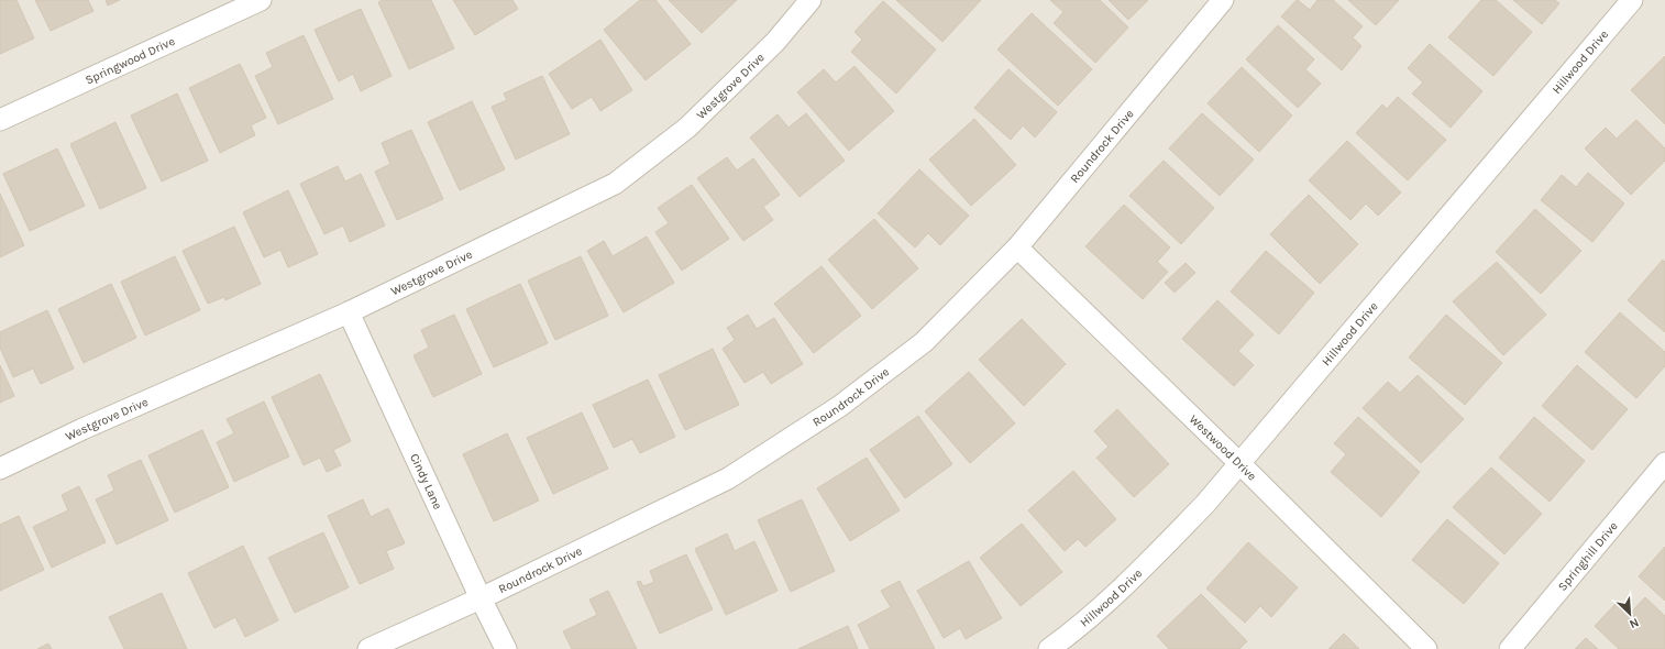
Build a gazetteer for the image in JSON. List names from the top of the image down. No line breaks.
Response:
{"streets":{"street":["Springwood Drive","Hillwood Drive","Westgrove Drive","Roundrock Drive","Westwood Drive","Cindy Lane","Springhill Drive"]},"crossings":[["Hillwood Drive","Westwood Drive"],["Westgrove Drive","Cindy Lane"],["Roundrock Drive","Westwood Drive"],["Roundrock Drive","Cindy Lane"]],"north":"bottom right"}
